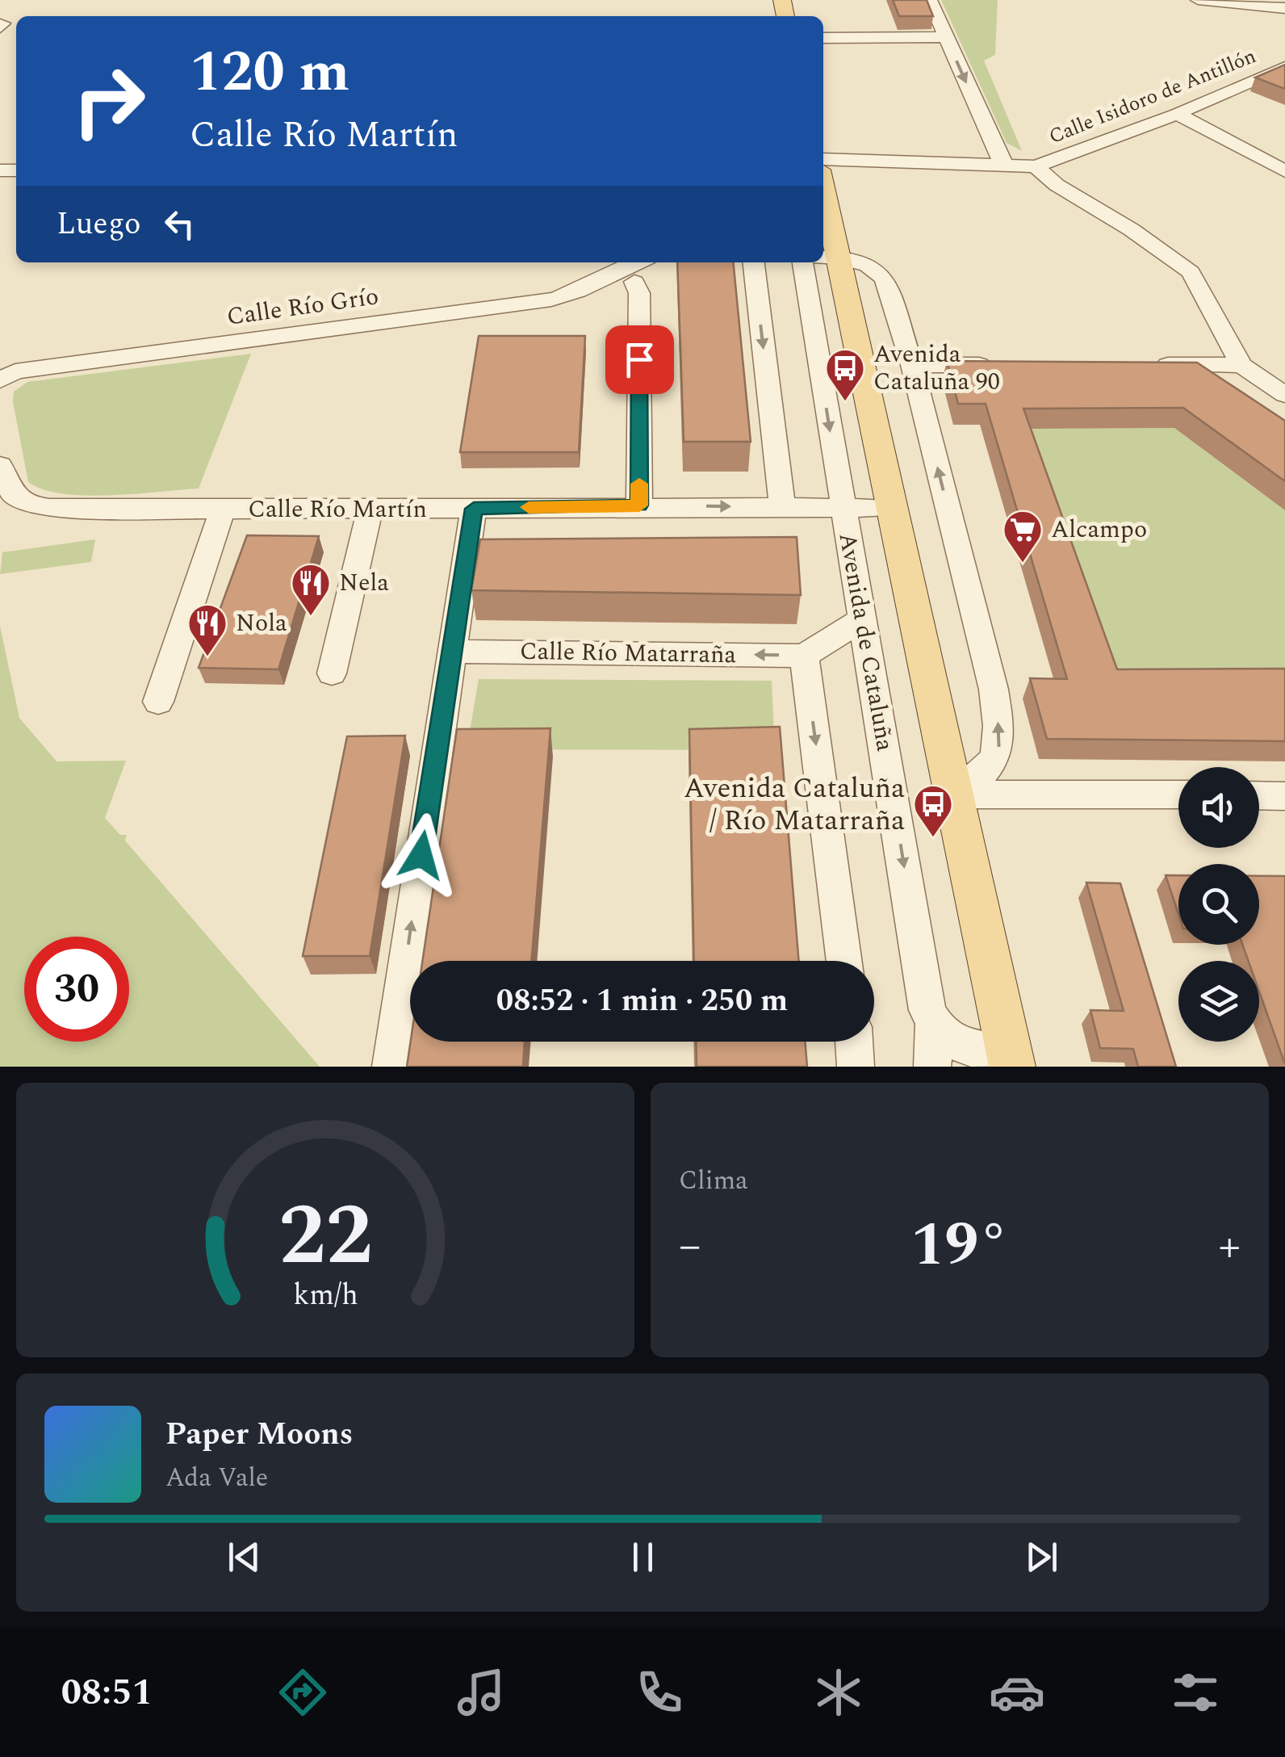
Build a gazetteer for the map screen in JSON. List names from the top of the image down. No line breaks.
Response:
{"streets":{"main road":["Avenida de Cataluña"],"street":["Calle Isidoro de Antillón","Calle Río Grío","Calle Río Martín","Calle Río Matarraña"]},"crossings":[["Calle Río Martín","Avenida de Cataluña"]],"one_way":["Calle Río Matarraña"],"places":{"bus stop":["Avenida Cataluña 90","Avenida Cataluña / Río Matarraña"],"supermarket":["Alcampo"],"restaurant":["Nela","Nola"]},"page":{"turn":["120 m","Calle Río Martín"],"then":"Luego","limit":"30","trip":"08:52 · 1 min · 250 m","tile":"Clima","heat":["−","19°","+"],"song":["Paper Moons","Ada Vale"],"tabs":"08:51","gauge":["22","km/h"]}}
